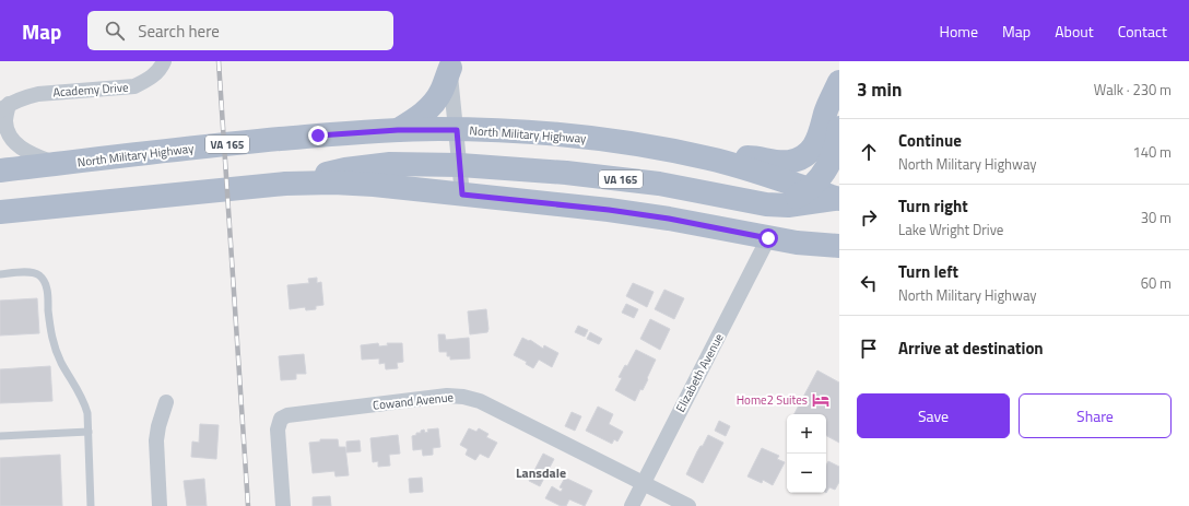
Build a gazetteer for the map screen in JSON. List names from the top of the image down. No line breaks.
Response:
{"streets":{"main road":["North Military Highway","VA 165"],"street":["Academy Drive","Elizabeth Avenue","Cowand Avenue"]},"crossings":[["Academy Drive","North Military Highway"],["North Military Highway","VA 165"],["Elizabeth Avenue","Cowand Avenue"]],"districts":["Lansdale"],"places":{"hotel":["Home2 Suites"]},"page":{"header":"Map","search":"Search here","nav":["Home","Map","About","Contact"],"heading":["3 min","Walk · 230 m"],"list":[["Continue","North Military Highway","140 m"],["Turn right","Lake Wright Drive","30 m"],["Turn left","North Military Highway","60 m"],"Arrive at destination"],"buttons":["Save","Share"],"map_buttons":["+","−"]}}
